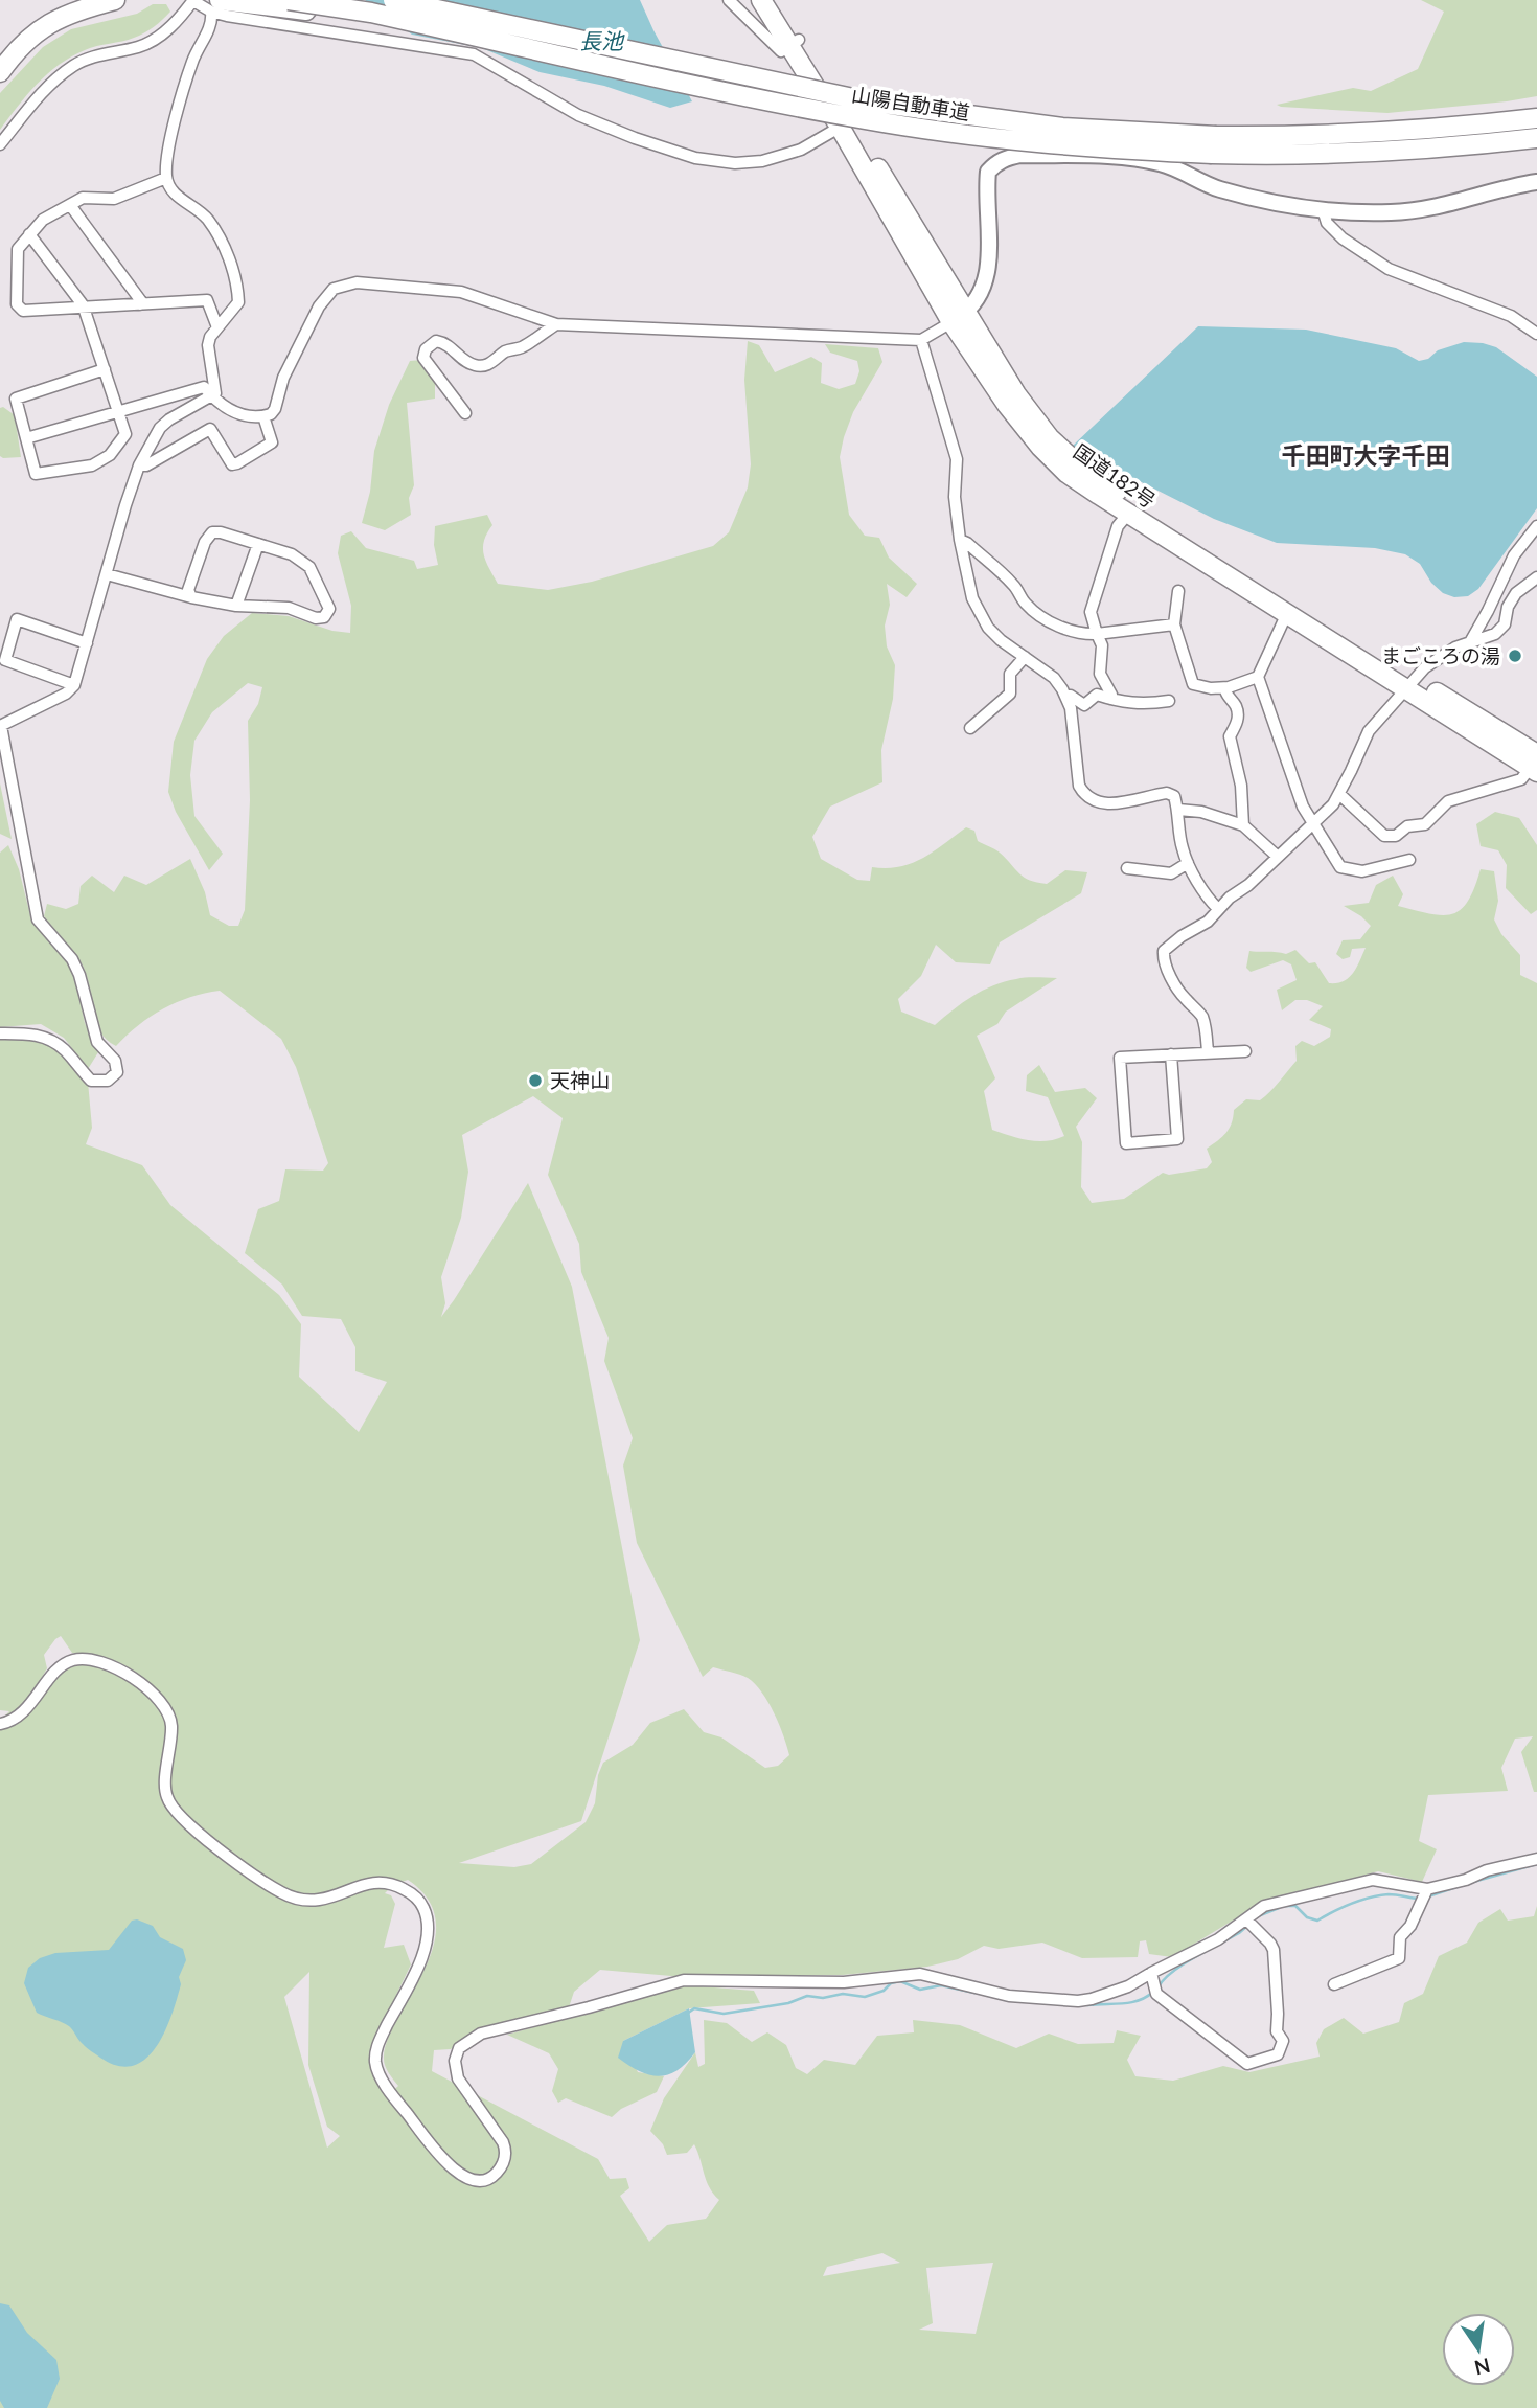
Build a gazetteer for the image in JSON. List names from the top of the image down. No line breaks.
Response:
{"streets":{"highway":["山陽自動車道","国道182号"]},"districts":["千田町大字千田"],"water":["長池"],"places":["まごころの湯","天神山"],"north":"bottom"}
